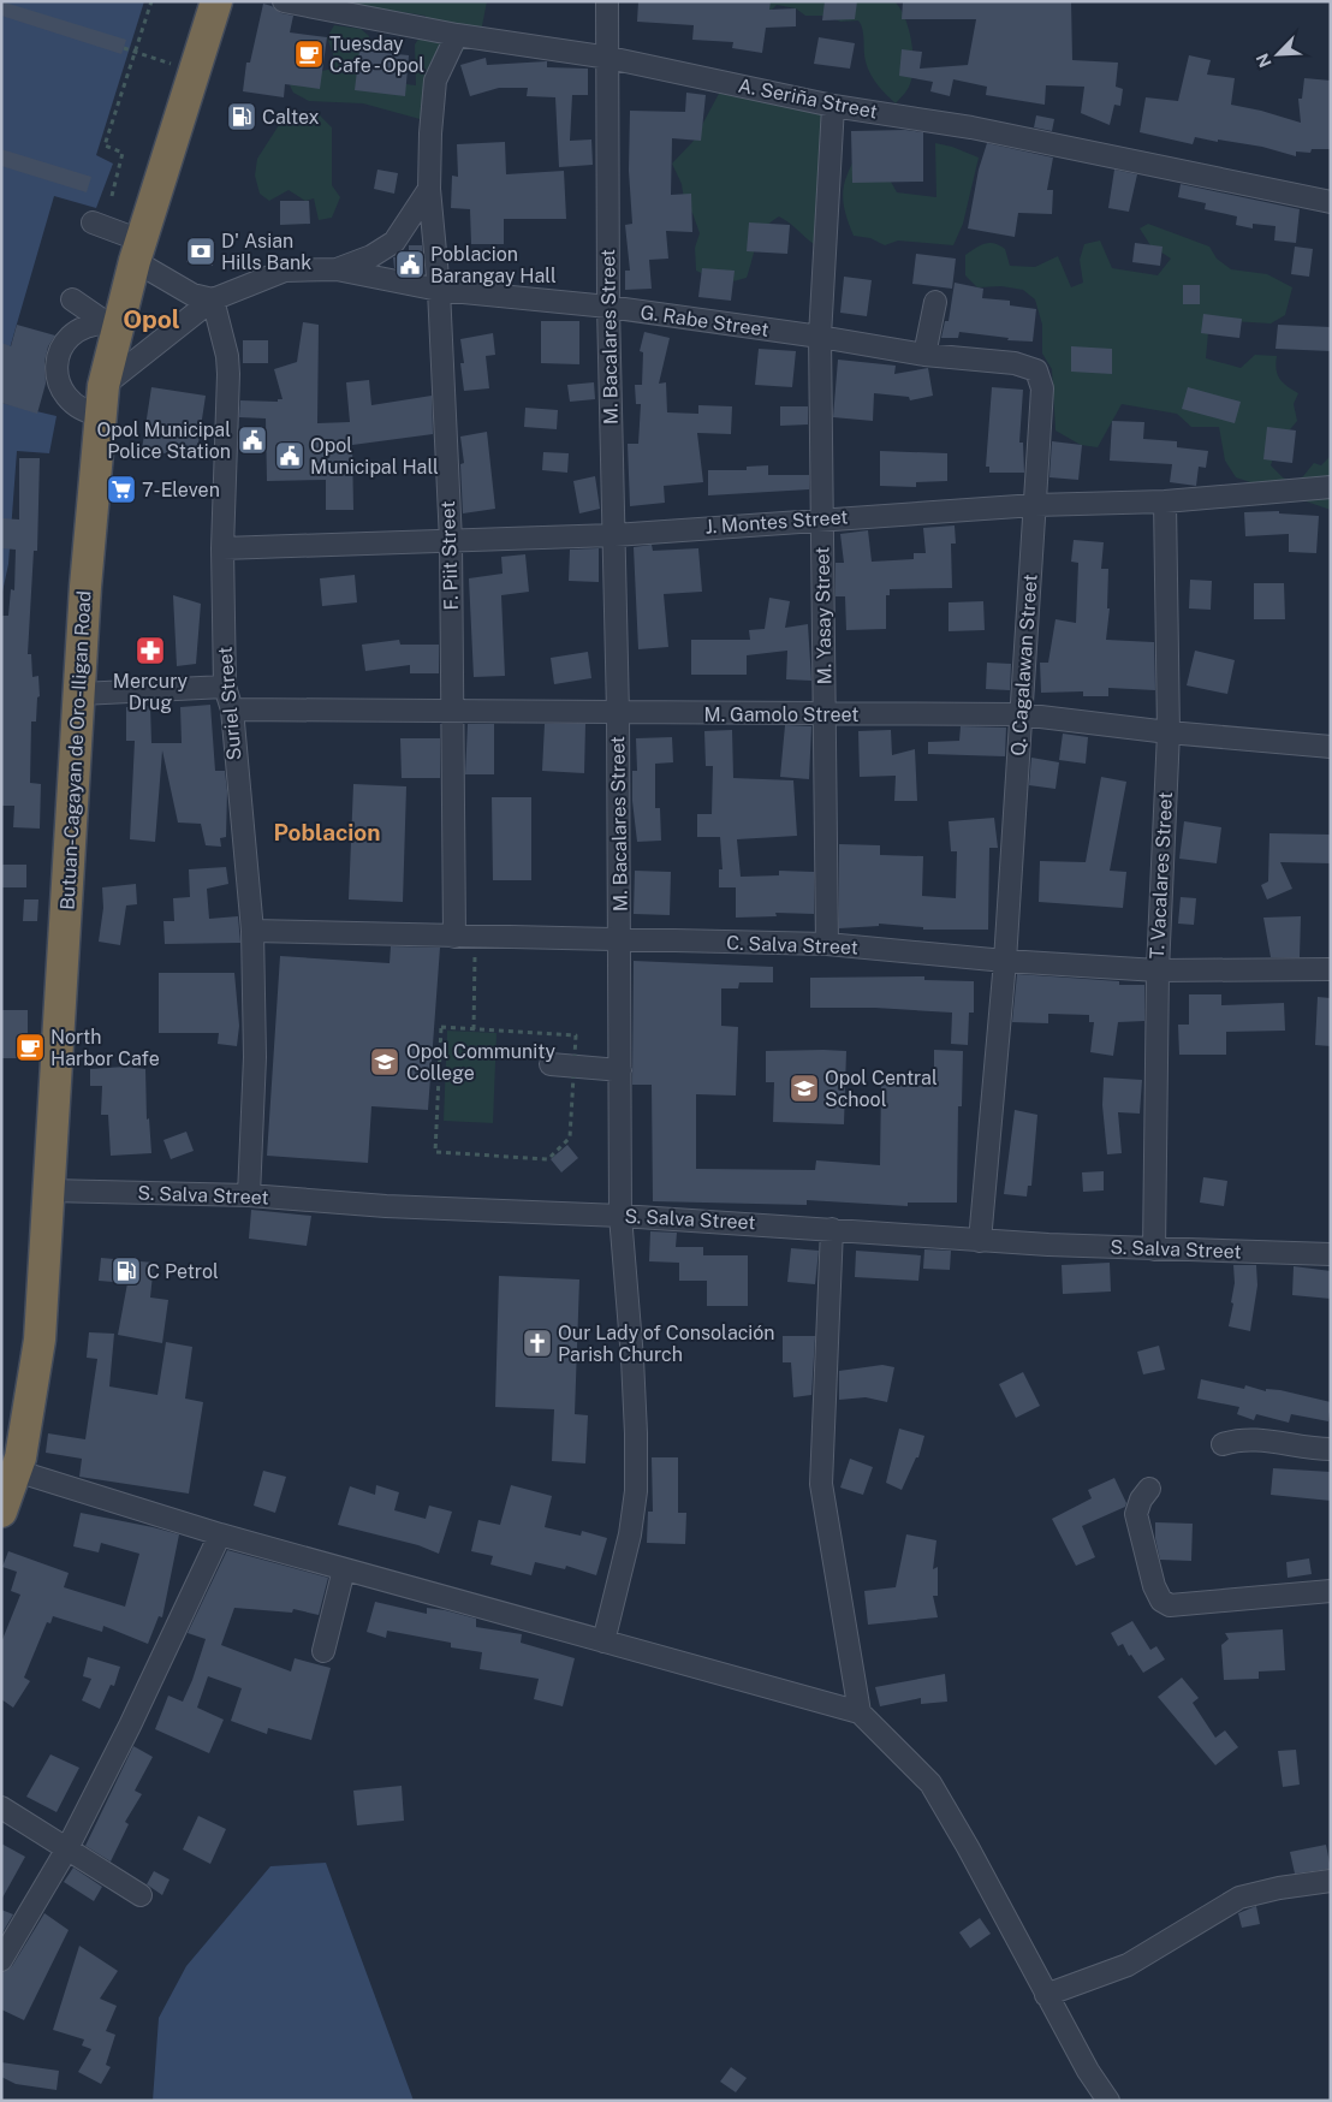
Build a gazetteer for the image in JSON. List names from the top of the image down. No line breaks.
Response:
{"streets":{"highway":["Butuan-Cagayan de Oro-Iligan Road"],"street":["A. Seriña Street","G. Rabe Street","M. Bacalares Street","J. Montes Street","F. Piit Street","M. Yasay Street","Q. Cagalawan Street","Suriel Street","M. Gamolo Street","T. Vacalares Street","C. Salva Street","S. Salva Street"]},"crossings":[["A. Seriña Street","M. Bacalares Street"],["A. Seriña Street","F. Piit Street"],["A. Seriña Street","M. Yasay Street"],["G. Rabe Street","M. Bacalares Street"],["G. Rabe Street","F. Piit Street"],["G. Rabe Street","M. Yasay Street"],["G. Rabe Street","Q. Cagalawan Street"],["G. Rabe Street","Suriel Street"],["G. Rabe Street","Butuan-Cagayan de Oro-Iligan Road"],["M. Bacalares Street","J. Montes Street"],["M. Bacalares Street","M. Gamolo Street"],["M. Bacalares Street","C. Salva Street"],["M. Bacalares Street","S. Salva Street"],["J. Montes Street","F. Piit Street"],["J. Montes Street","M. Yasay Street"],["J. Montes Street","Q. Cagalawan Street"],["J. Montes Street","Suriel Street"],["J. Montes Street","T. Vacalares Street"],["F. Piit Street","M. Gamolo Street"],["F. Piit Street","C. Salva Street"],["M. Yasay Street","M. Gamolo Street"],["M. Yasay Street","C. Salva Street"],["Q. Cagalawan Street","M. Gamolo Street"],["Q. Cagalawan Street","C. Salva Street"],["Q. Cagalawan Street","S. Salva Street"],["Suriel Street","M. Gamolo Street"],["Suriel Street","C. Salva Street"],["Suriel Street","S. Salva Street"],["M. Gamolo Street","T. Vacalares Street"],["Butuan-Cagayan de Oro-Iligan Road","S. Salva Street"],["T. Vacalares Street","C. Salva Street"],["T. Vacalares Street","S. Salva Street"]],"districts":["Opol","Poblacion"],"places":{"cafe":["Tuesday Cafe - Opol","North Harbor Cafe"],"fuel station":["Caltex","C Petrol"],"bank":["D' Asian Hills Bank"],"public building":["Poblacion Barangay Hall","Opol Municipal Police Station","Opol Municipal Hall"],"supermarket":["7-Eleven"],"pharmacy":["Mercury Drug"],"school or university":["Opol Community College","Opol Central School"],"church":["Our Lady of Consolación Parish Church"]},"north":"bottom left"}
